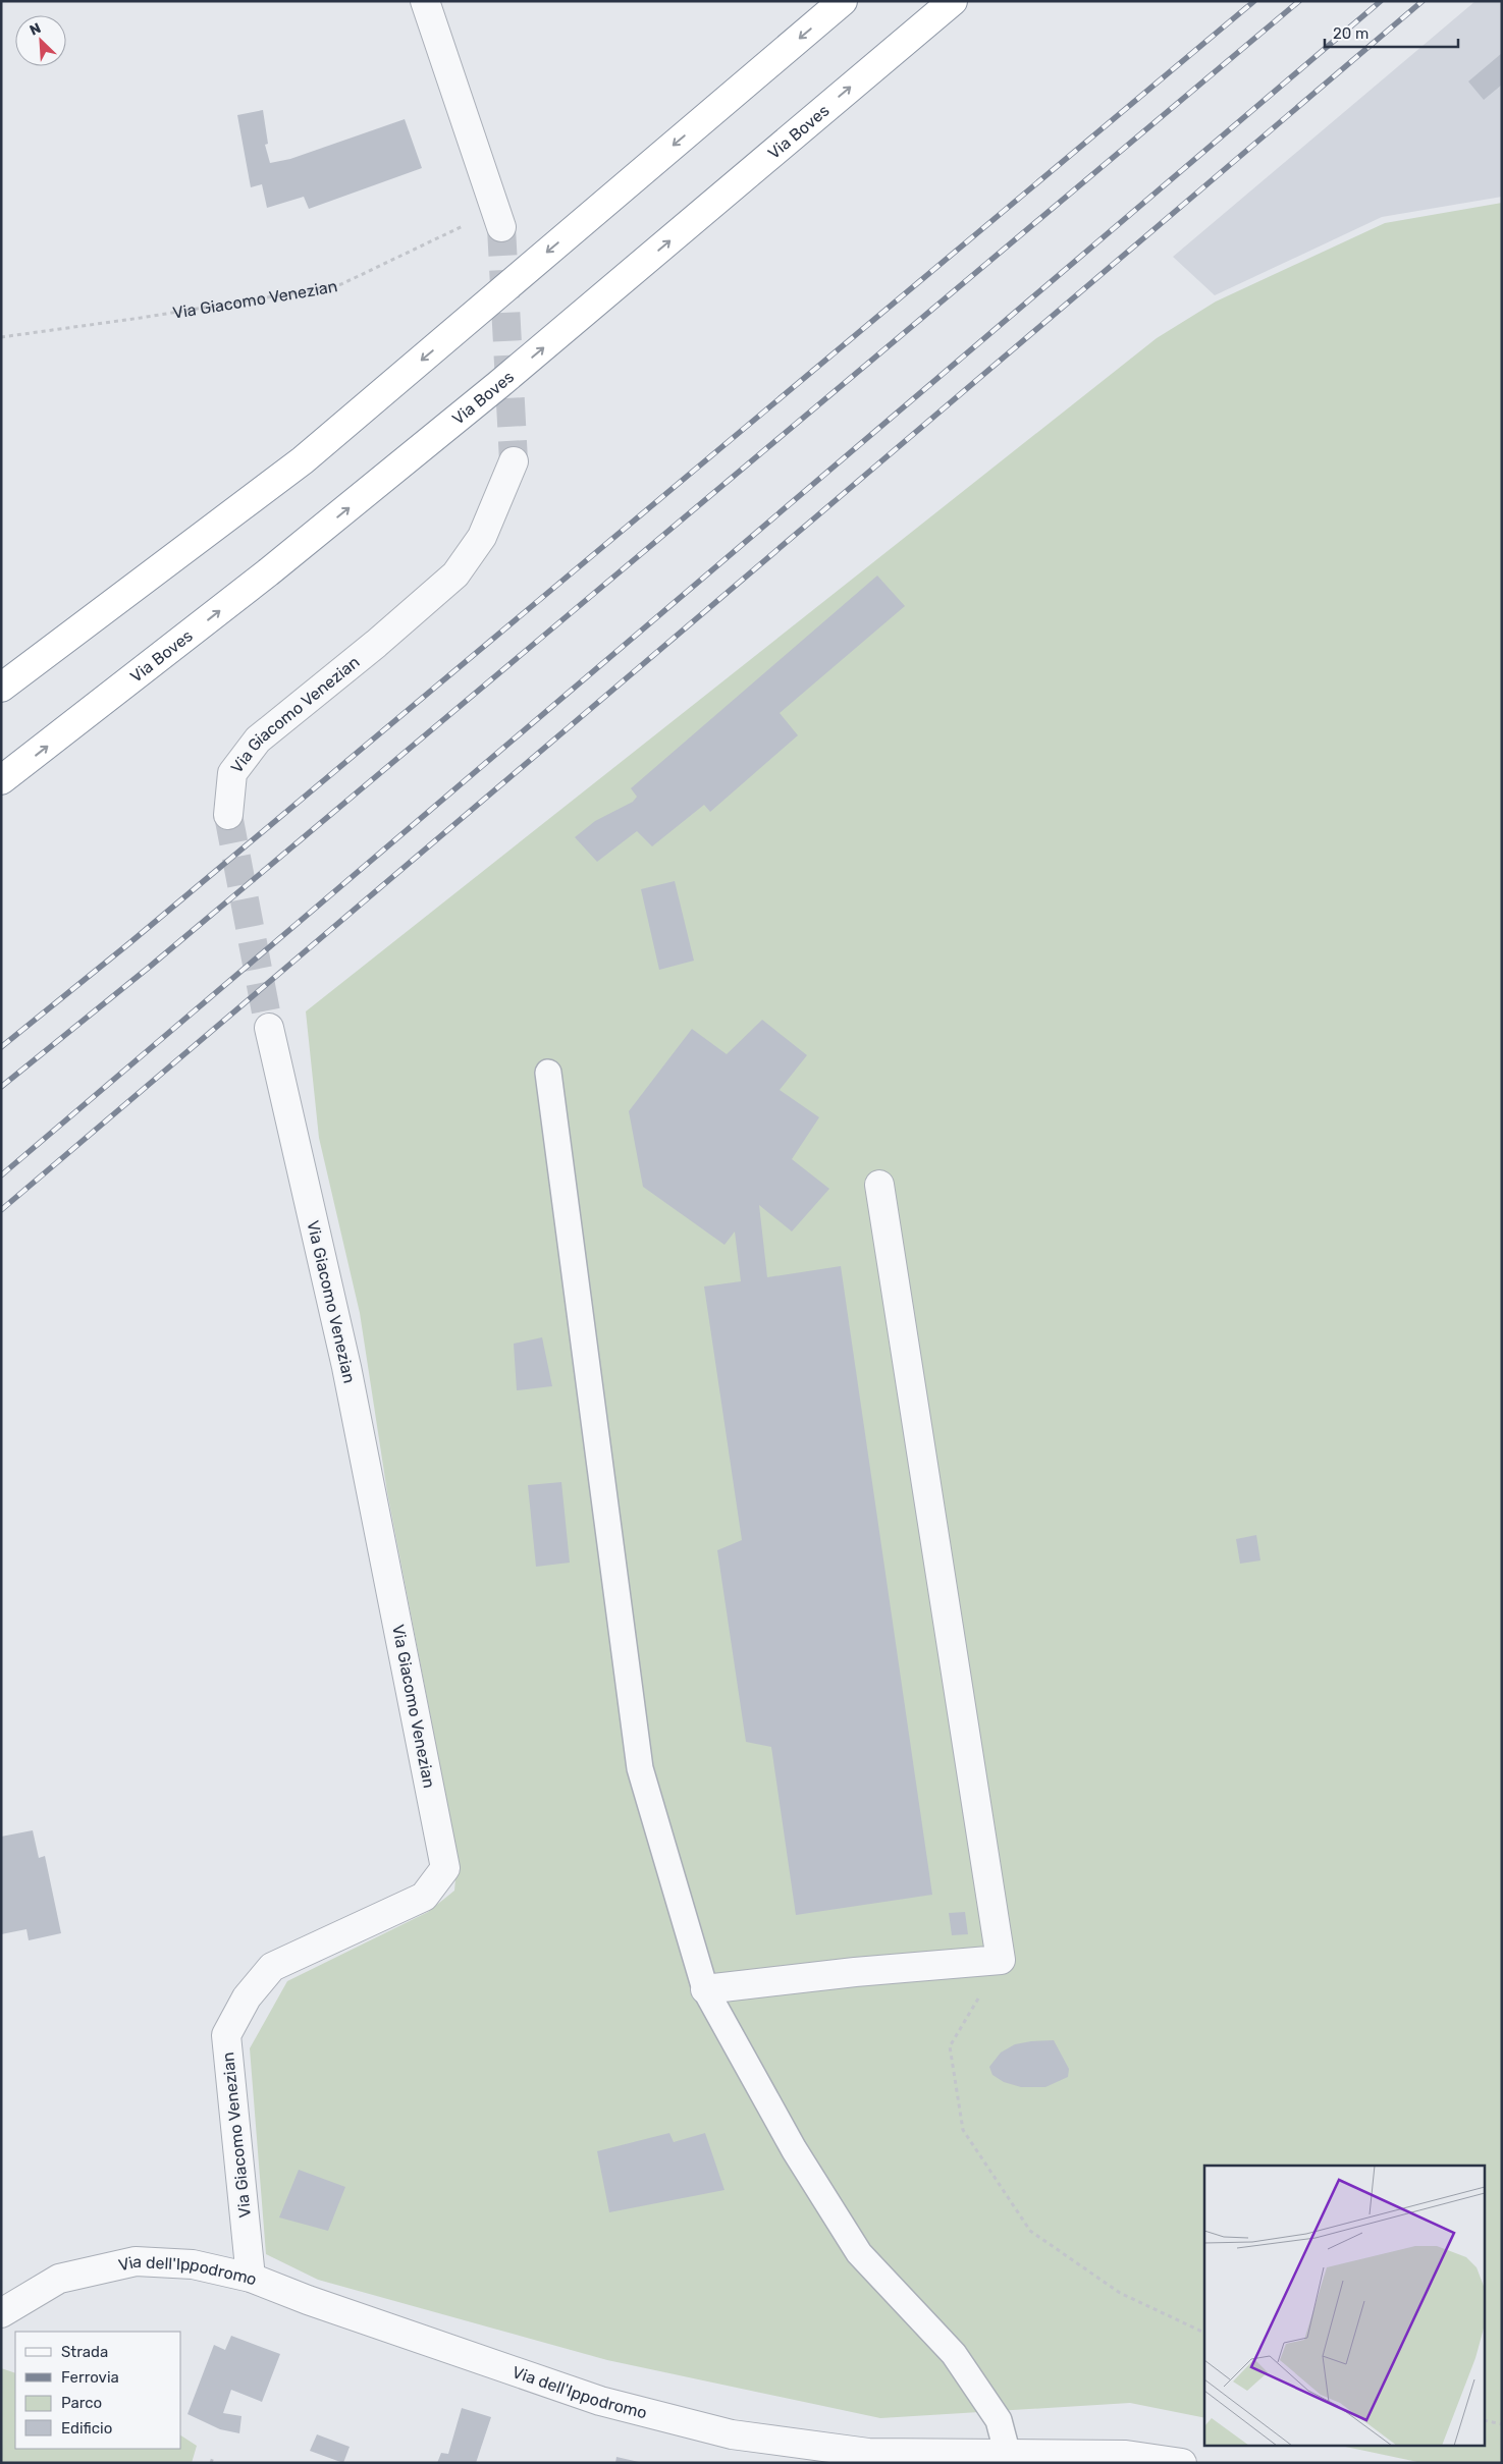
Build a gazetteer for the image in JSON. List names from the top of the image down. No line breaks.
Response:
{"streets":{"highway":["Via Boves"],"street":["Via Giacomo Venezian","Via dell'Ippodromo"]},"crossings":[["Via Giacomo Venezian","Via dell'Ippodromo"]],"legend":["Strada","Ferrovia","Parco","Edificio"],"scale_bar":"20 m","north":"top left"}
